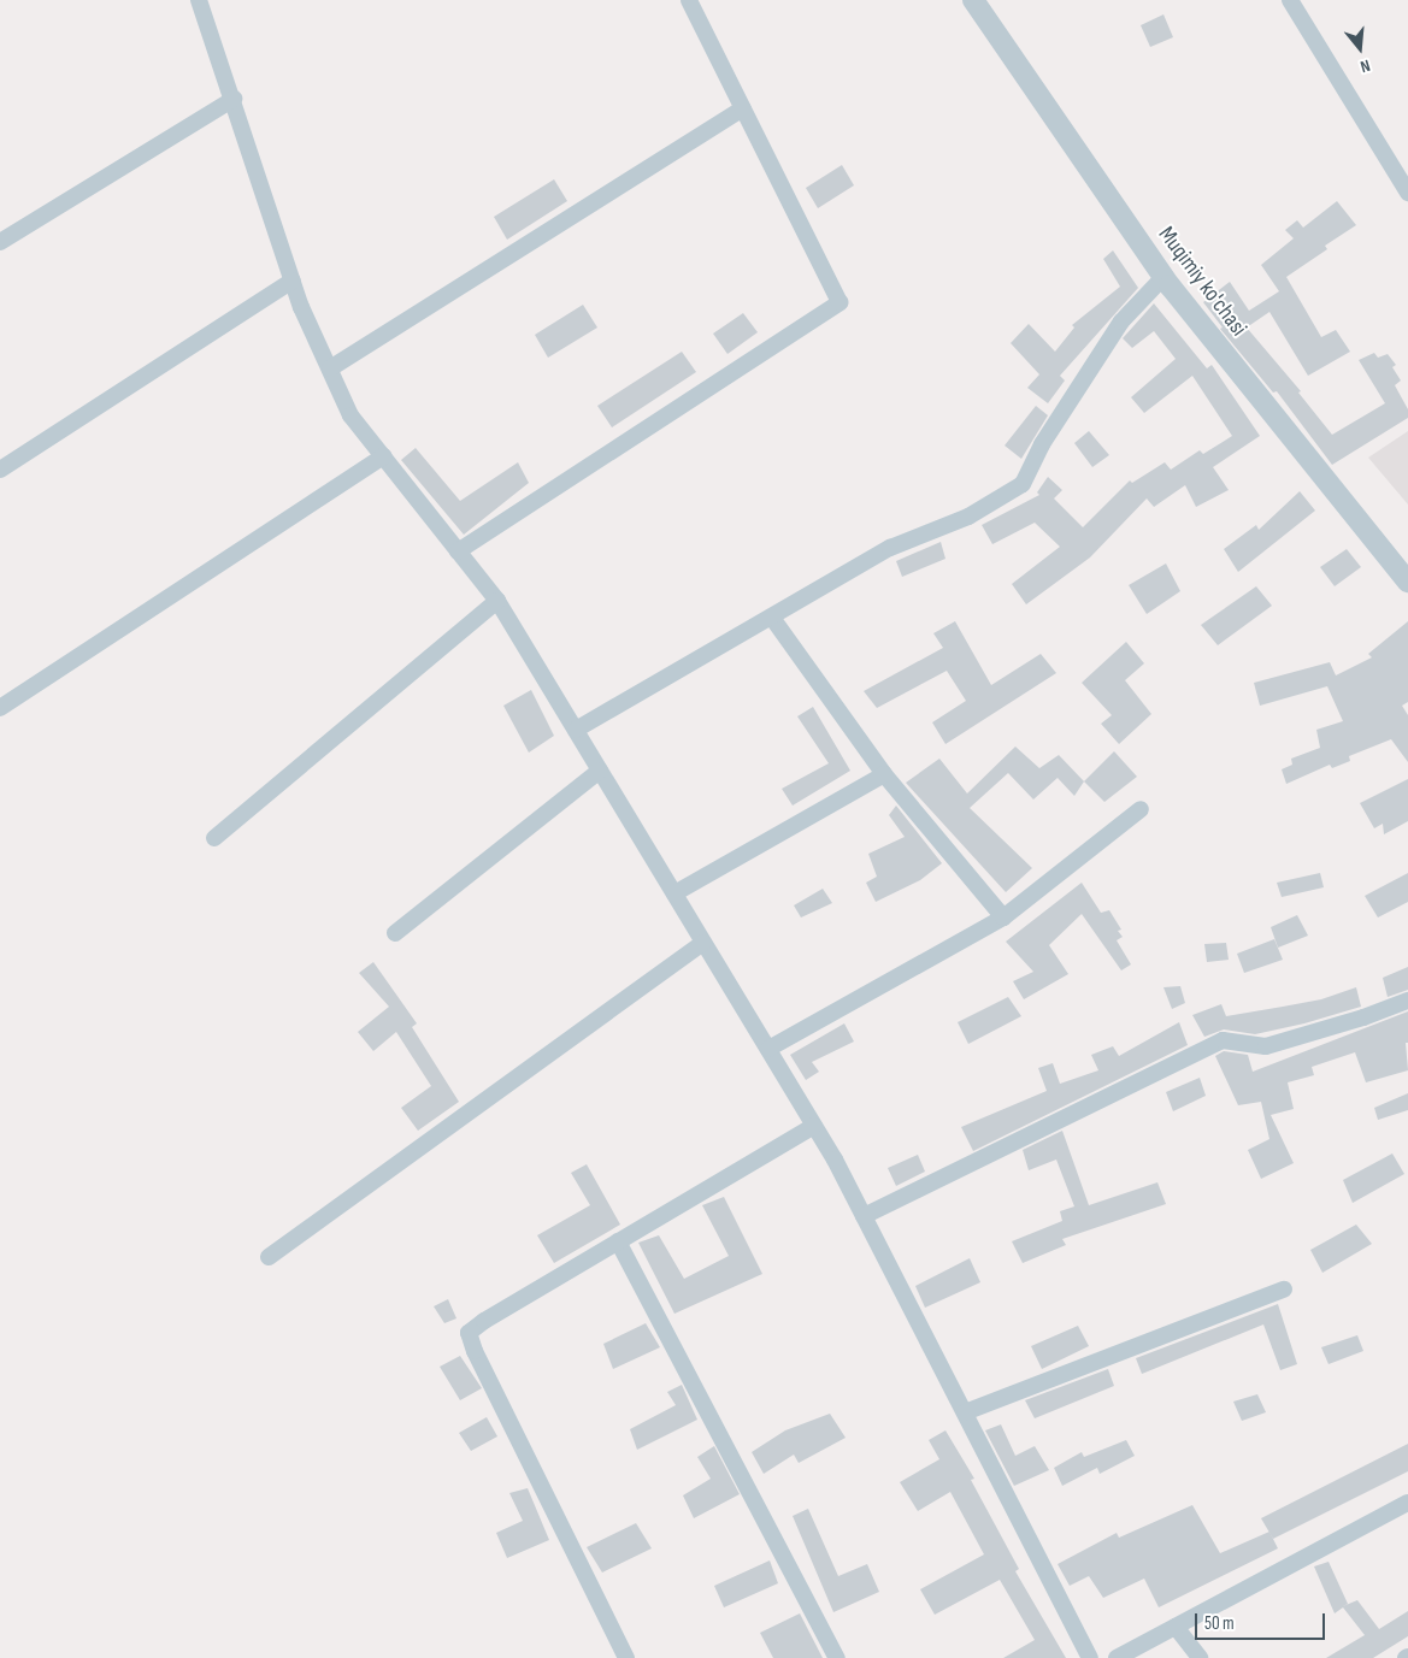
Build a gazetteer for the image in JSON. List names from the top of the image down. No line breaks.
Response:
{"streets":{"street":["Muqimiy ko'chasi"]},"scale_bar":"50 m","north":"bottom"}
